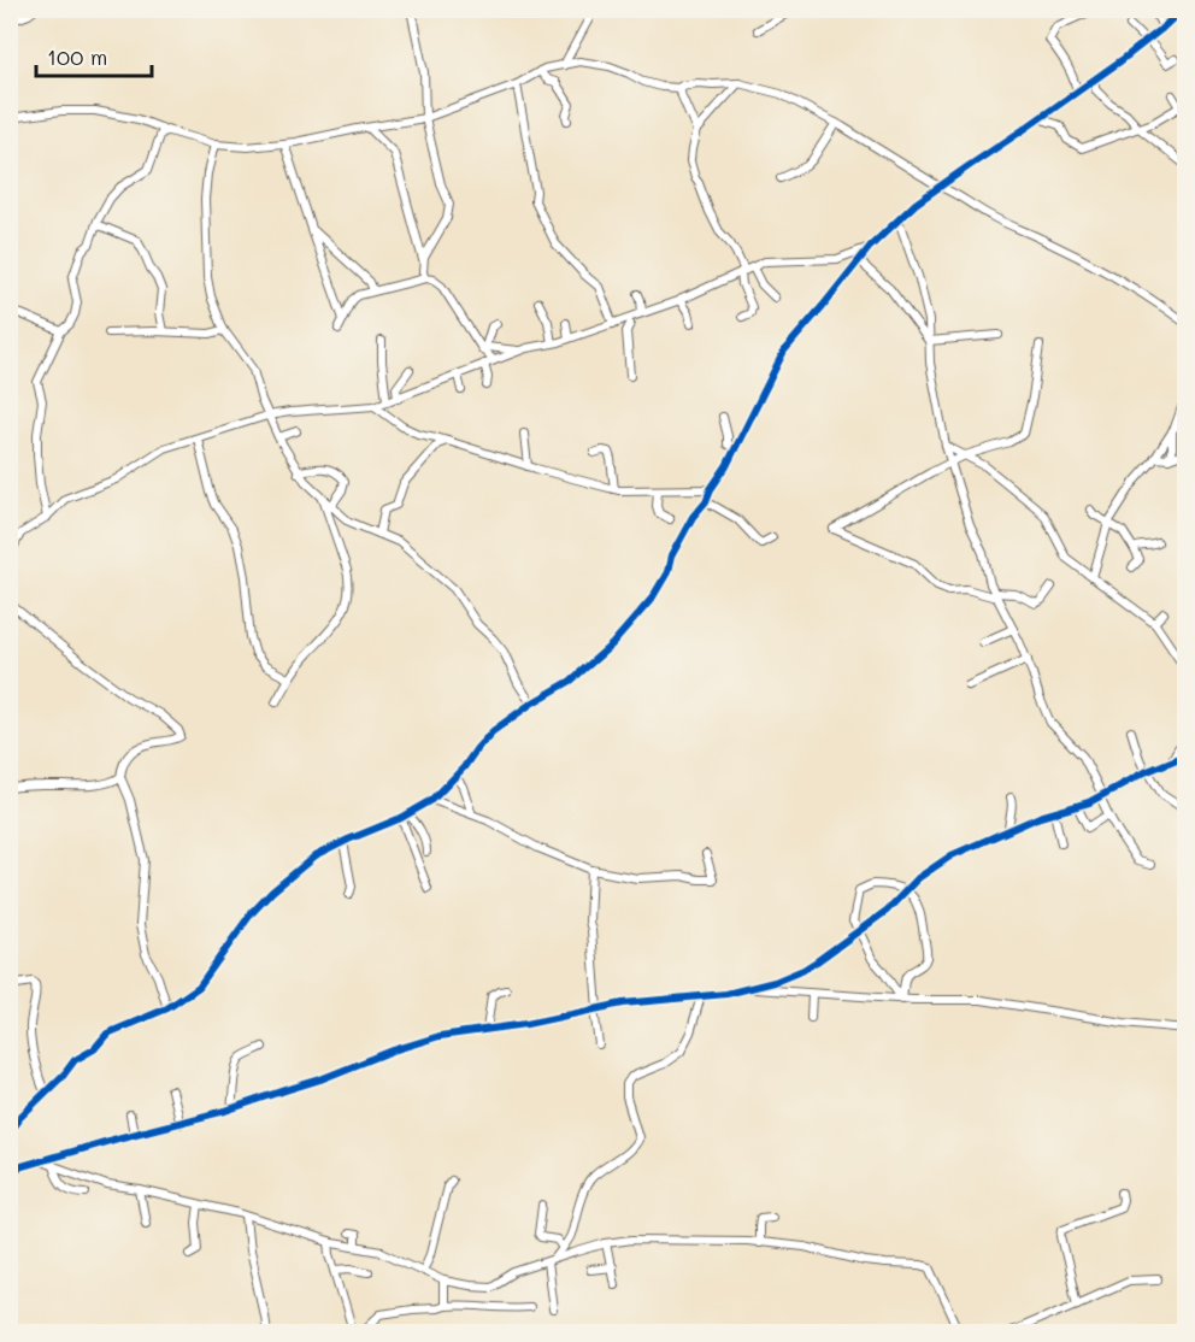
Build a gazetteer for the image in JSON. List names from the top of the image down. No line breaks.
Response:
{"scale_bar":"100 m"}
